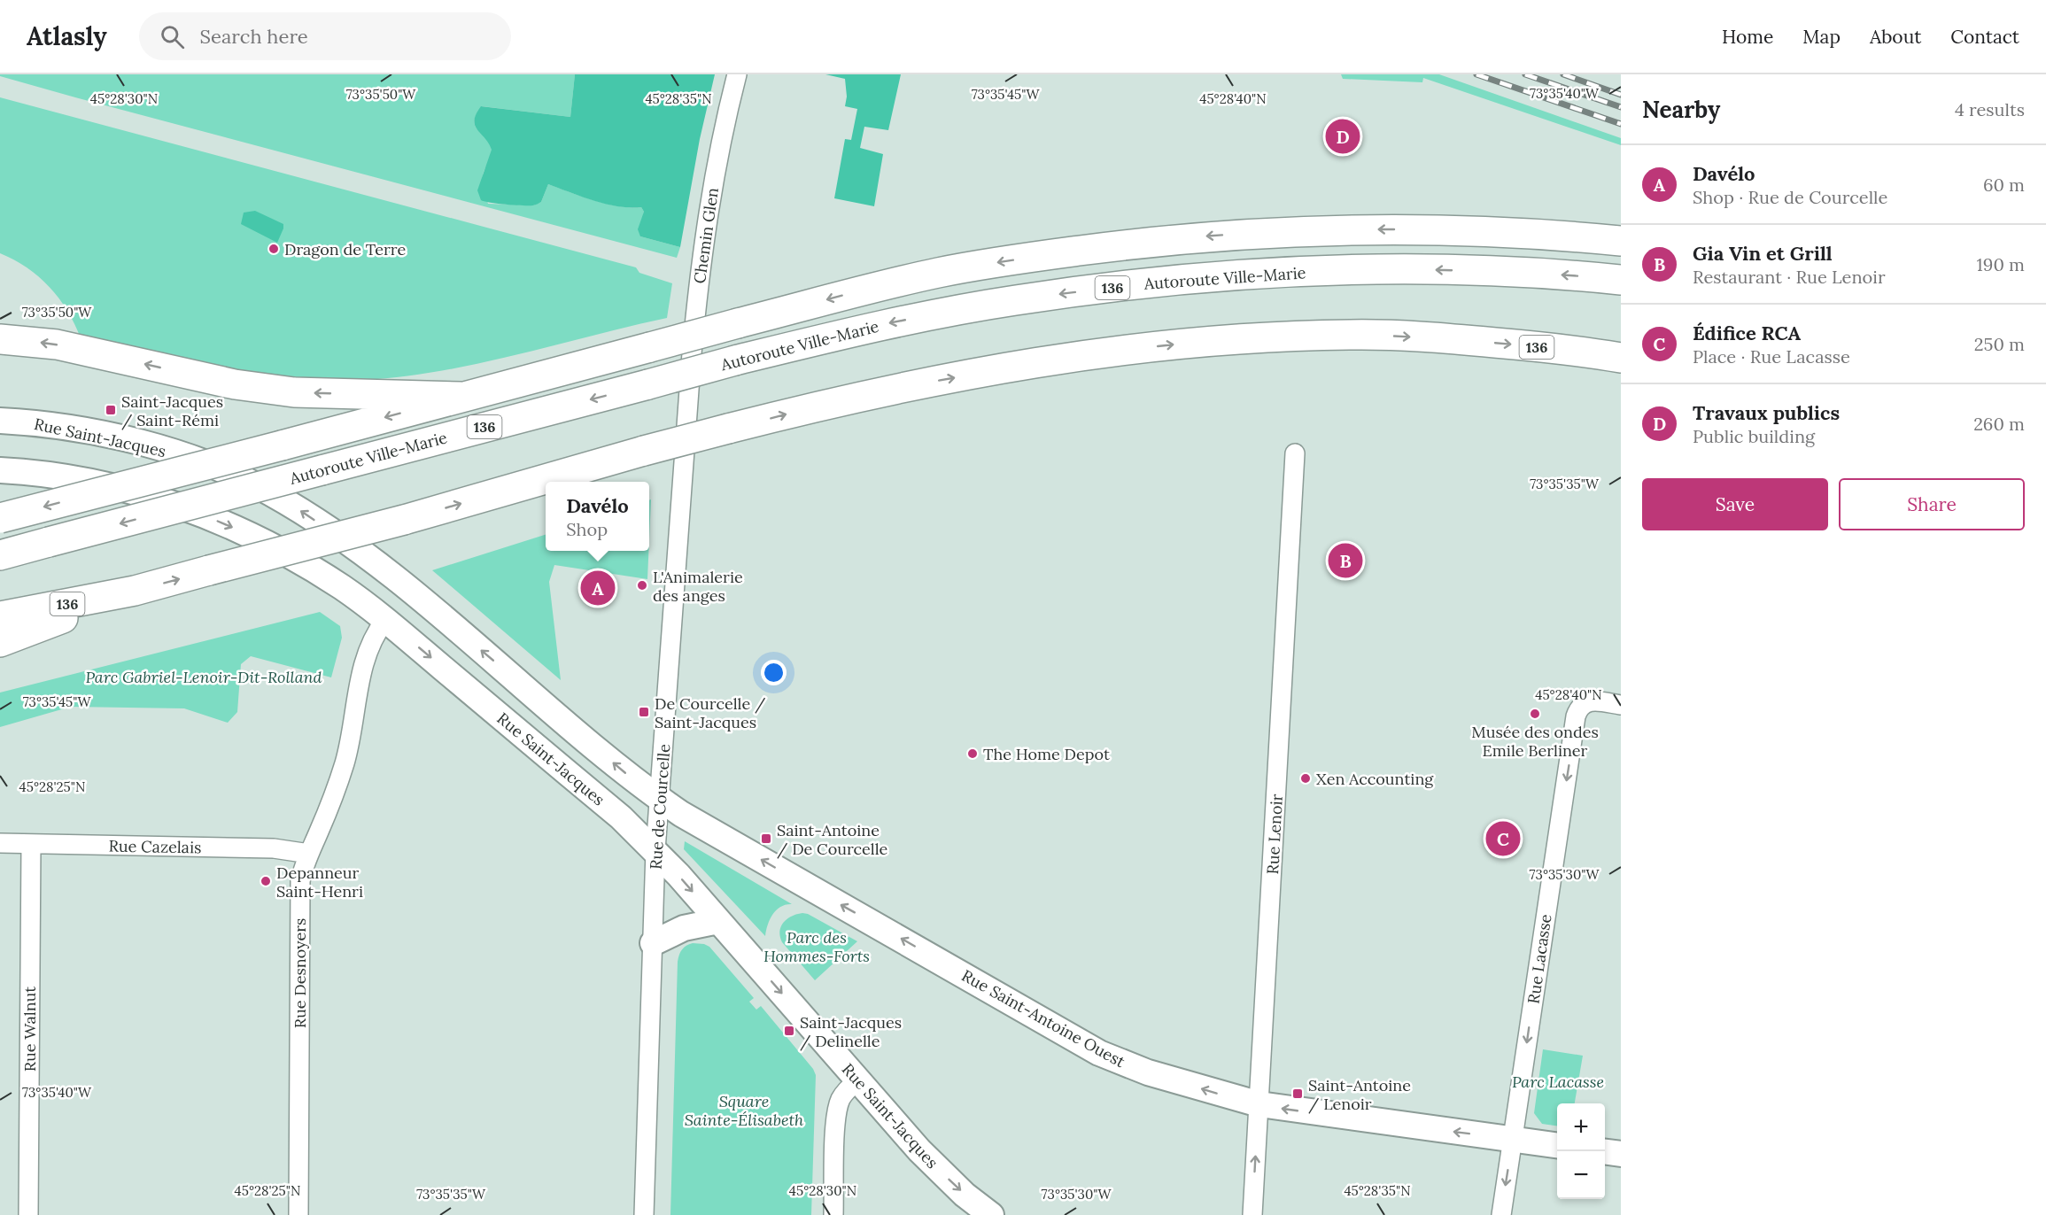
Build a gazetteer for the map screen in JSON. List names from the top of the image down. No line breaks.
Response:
{"streets":{"highway":["Autoroute Ville-Marie","136"],"main road":["Rue Saint-Jacques","Rue Saint-Antoine Ouest"],"street":["Chemin Glen","Rue de Courcelle","Rue Lenoir","Rue Cazelais","Rue Lacasse","Rue Desnoyers","Rue Walnut"]},"crossings":[["Chemin Glen","Rue de Courcelle"],["Rue Saint-Jacques","Rue de Courcelle"],["Rue Saint-Jacques","Rue Desnoyers"],["Rue Saint-Jacques","Rue Saint-Antoine Ouest"],["Rue de Courcelle","Rue Saint-Antoine Ouest"],["Rue Lenoir","Rue Saint-Antoine Ouest"],["Rue Cazelais","Rue Desnoyers"],["Rue Cazelais","Rue Walnut"],["Rue Lacasse","Rue Saint-Antoine Ouest"]],"one_way":["Rue Lacasse","Rue Saint-Antoine Ouest"],"parks":["Parc Gabriel-Lenoir-Dit-Rolland","Parc des Hommes-Forts","Parc Lacasse","Square Sainte-Élisabeth"],"places":{"other":["Dragon de Terre","L'Animalerie des anges","Musée des ondes Emile Berliner","The Home Depot","Xen Accounting","Depanneur Saint-Henri"],"transit":["Saint-Jacques / Saint-Rémi","De Courcelle / Saint-Jacques","Saint-Antoine / De Courcelle","Saint-Jacques / Delinelle","Saint-Antoine / Lenoir"]},"page":{"header":"Atlasly","search":"Search here","nav":["Home","Map","About","Contact"],"heading":["Nearby","4 results"],"pins":["D","B","A","C"],"list":[{"mark":"A","name":"Davélo","note":"Shop · Rue de Courcelle","value":"60 m"},{"mark":"B","name":"Gia Vin et Grill","note":"Restaurant · Rue Lenoir","value":"190 m"},{"mark":"C","name":"Édifice RCA","note":"Place · Rue Lacasse","value":"250 m"},{"mark":"D","name":"Travaux publics","note":"Public building","value":"260 m"}],"buttons":["Save","Share"],"popup":["Davélo","Shop"],"map_buttons":["+","−"]},"coordinates":["73°35'40\"W","73°35'50\"W","73°35'45\"W","45°28'30\"N","45°28'35\"N","45°28'40\"N","73°35'35\"W","45°28'25\"N","73°35'30\"W"]}
